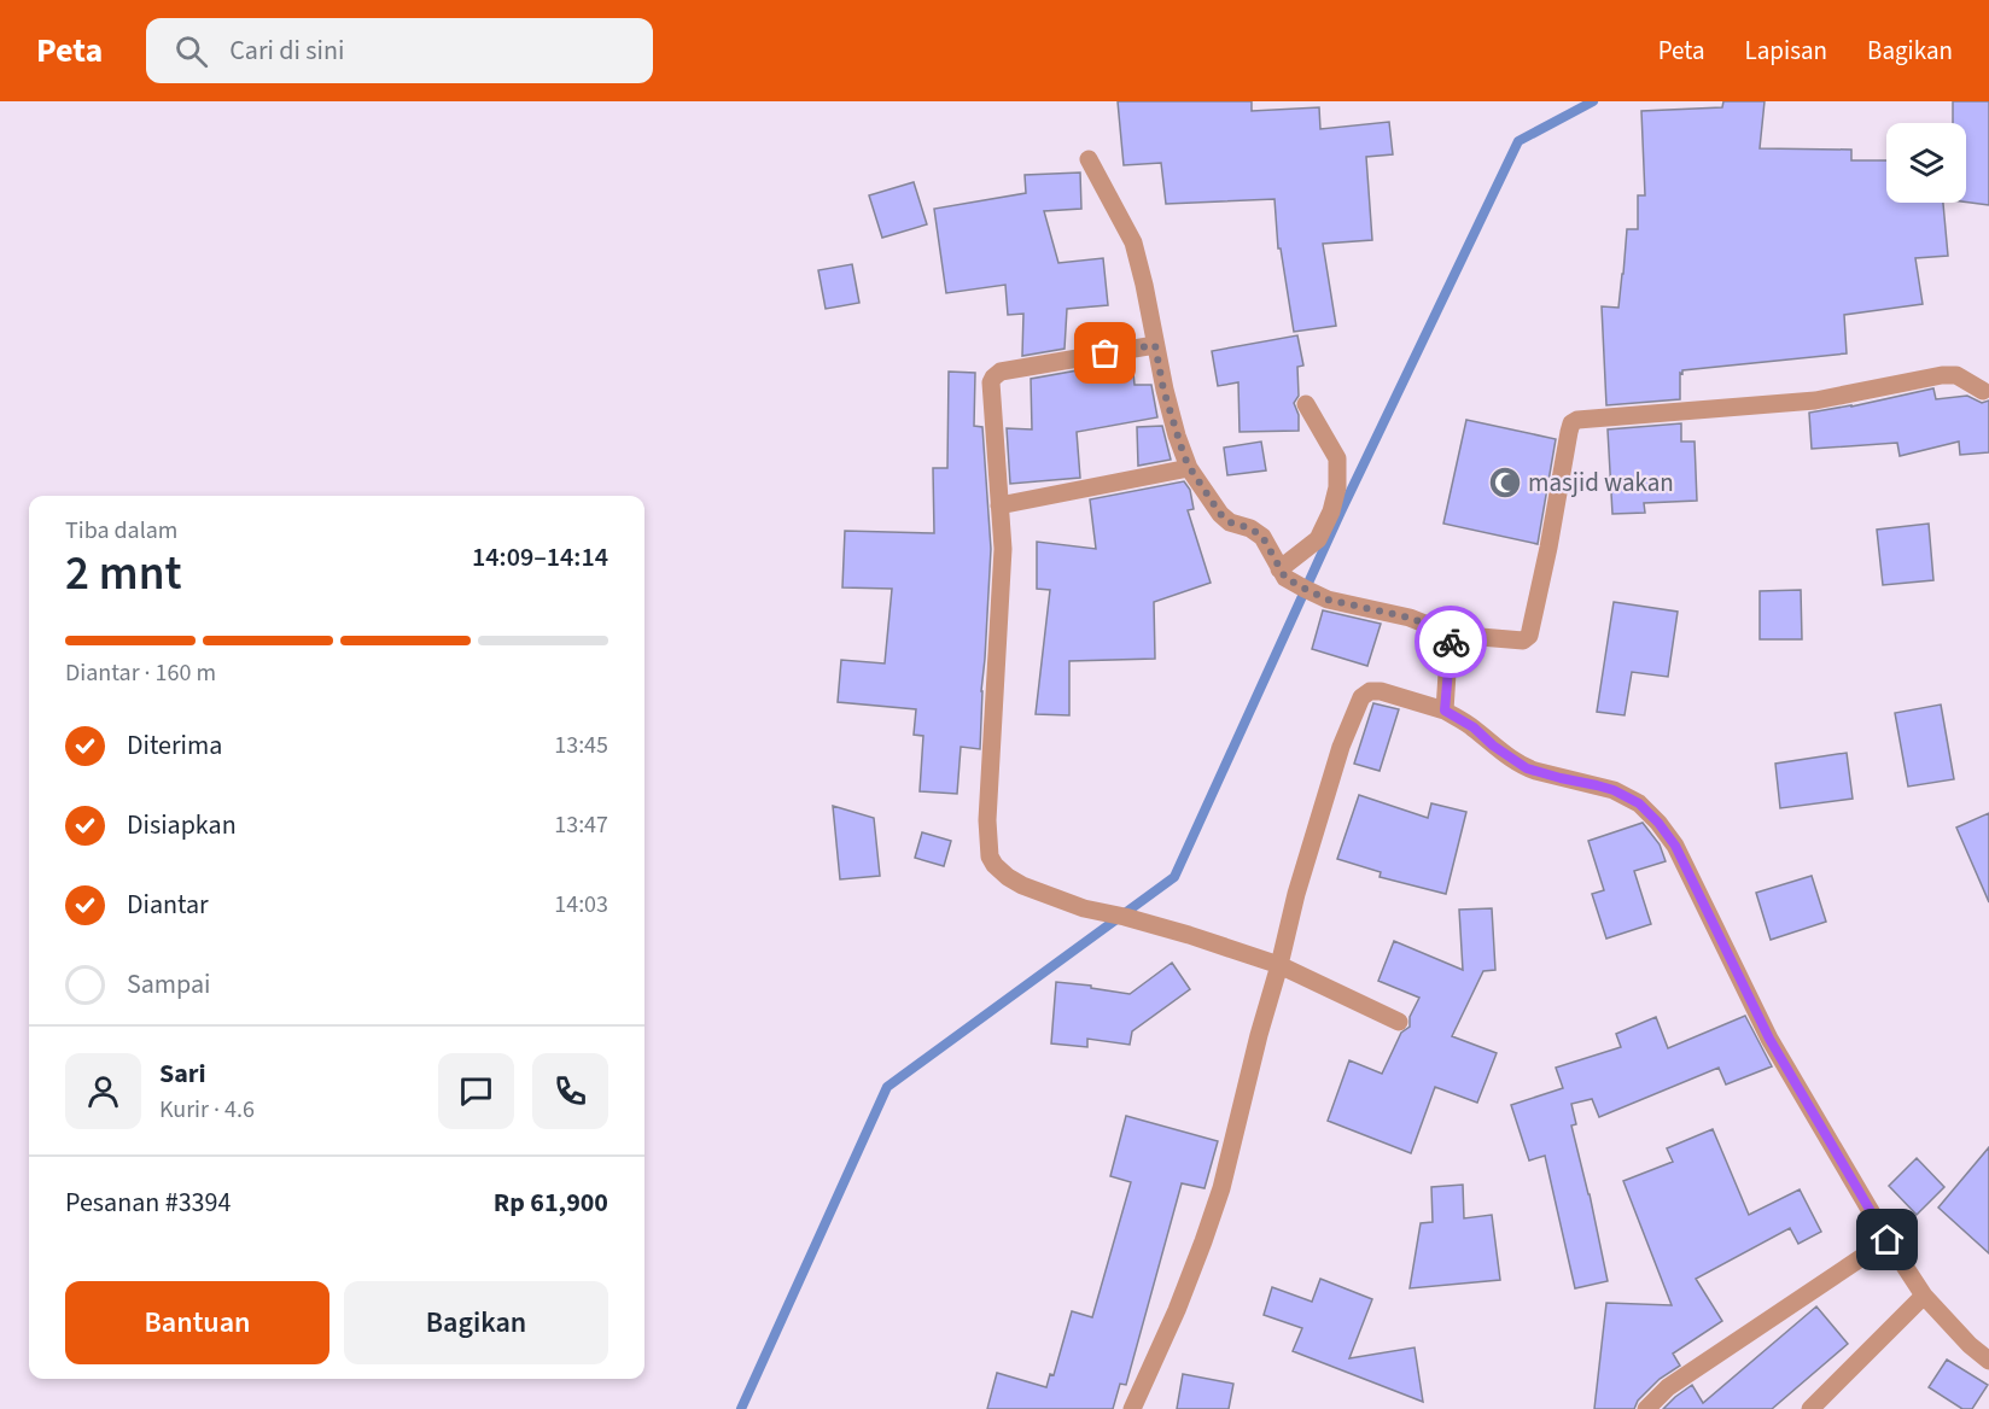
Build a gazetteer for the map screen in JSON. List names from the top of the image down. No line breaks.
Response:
{"places":{"mosque":["masjid wakan"]},"page":{"header":"Peta","search":"Cari di sini","nav":["Peta","Lapisan","Bagikan"],"heading":["2 mnt","Tiba dalam","14:09–14:14"],"panel":["Sari","Kurir · 4.6","Pesanan #3394","Rp 61,900"],"bar":"Diantar · 160 m","list":[["Diterima","13:45"],["Disiapkan","13:47"],["Diantar","14:03"],"Sampai"],"buttons":["Bantuan","Bagikan"]}}
